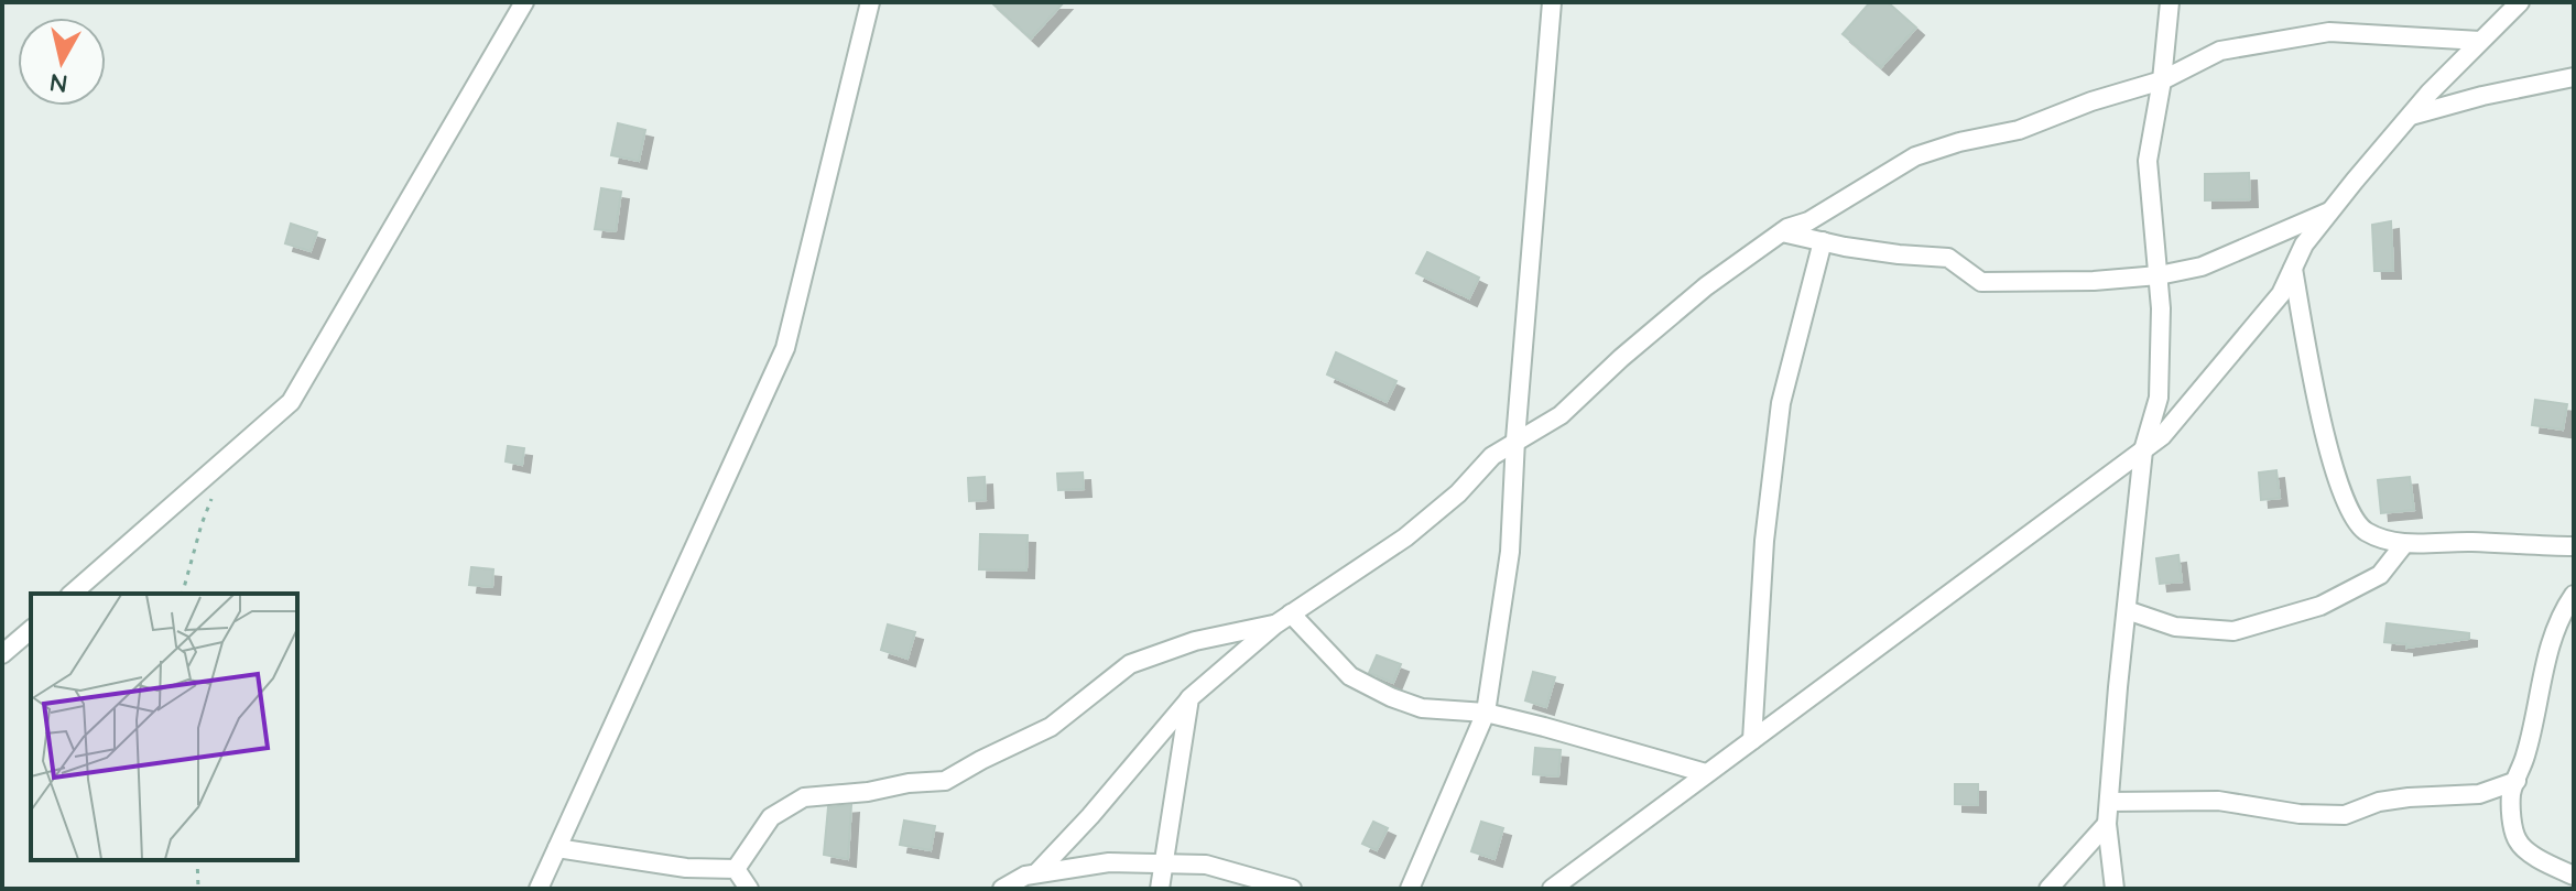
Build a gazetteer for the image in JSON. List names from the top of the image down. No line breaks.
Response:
{"north":"bottom"}
